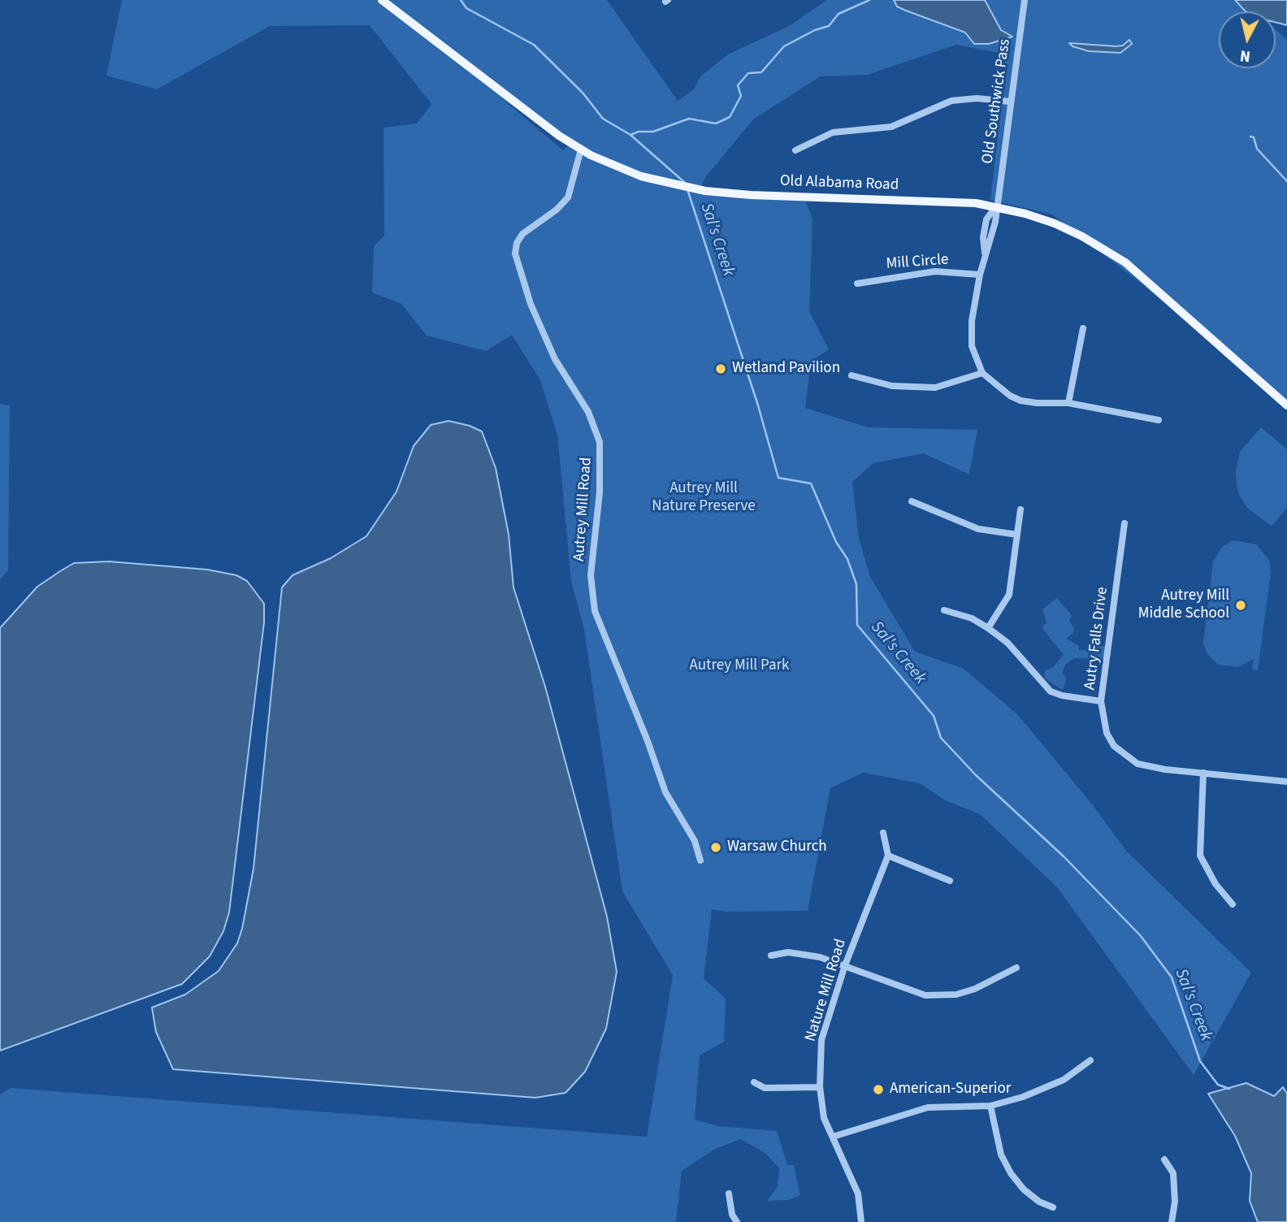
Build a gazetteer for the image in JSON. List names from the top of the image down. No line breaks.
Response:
{"streets":{"main road":["Old Alabama Road"],"street":["Old Southwick Pass","Mill Circle","Autrey Mill Road","Autry Falls Drive","Nature Mill Road"]},"crossings":[["Old Southwick Pass","Old Alabama Road"],["Old Southwick Pass","Mill Circle"],["Old Alabama Road","Autrey Mill Road"]],"water":["Sal's Creek"],"parks":["Autrey Mill Nature Preserve","Autrey Mill Park"],"places":["Wetland Pavilion","Autrey Mill Middle School","Warsaw Church","American-Superior"],"north":"bottom"}
